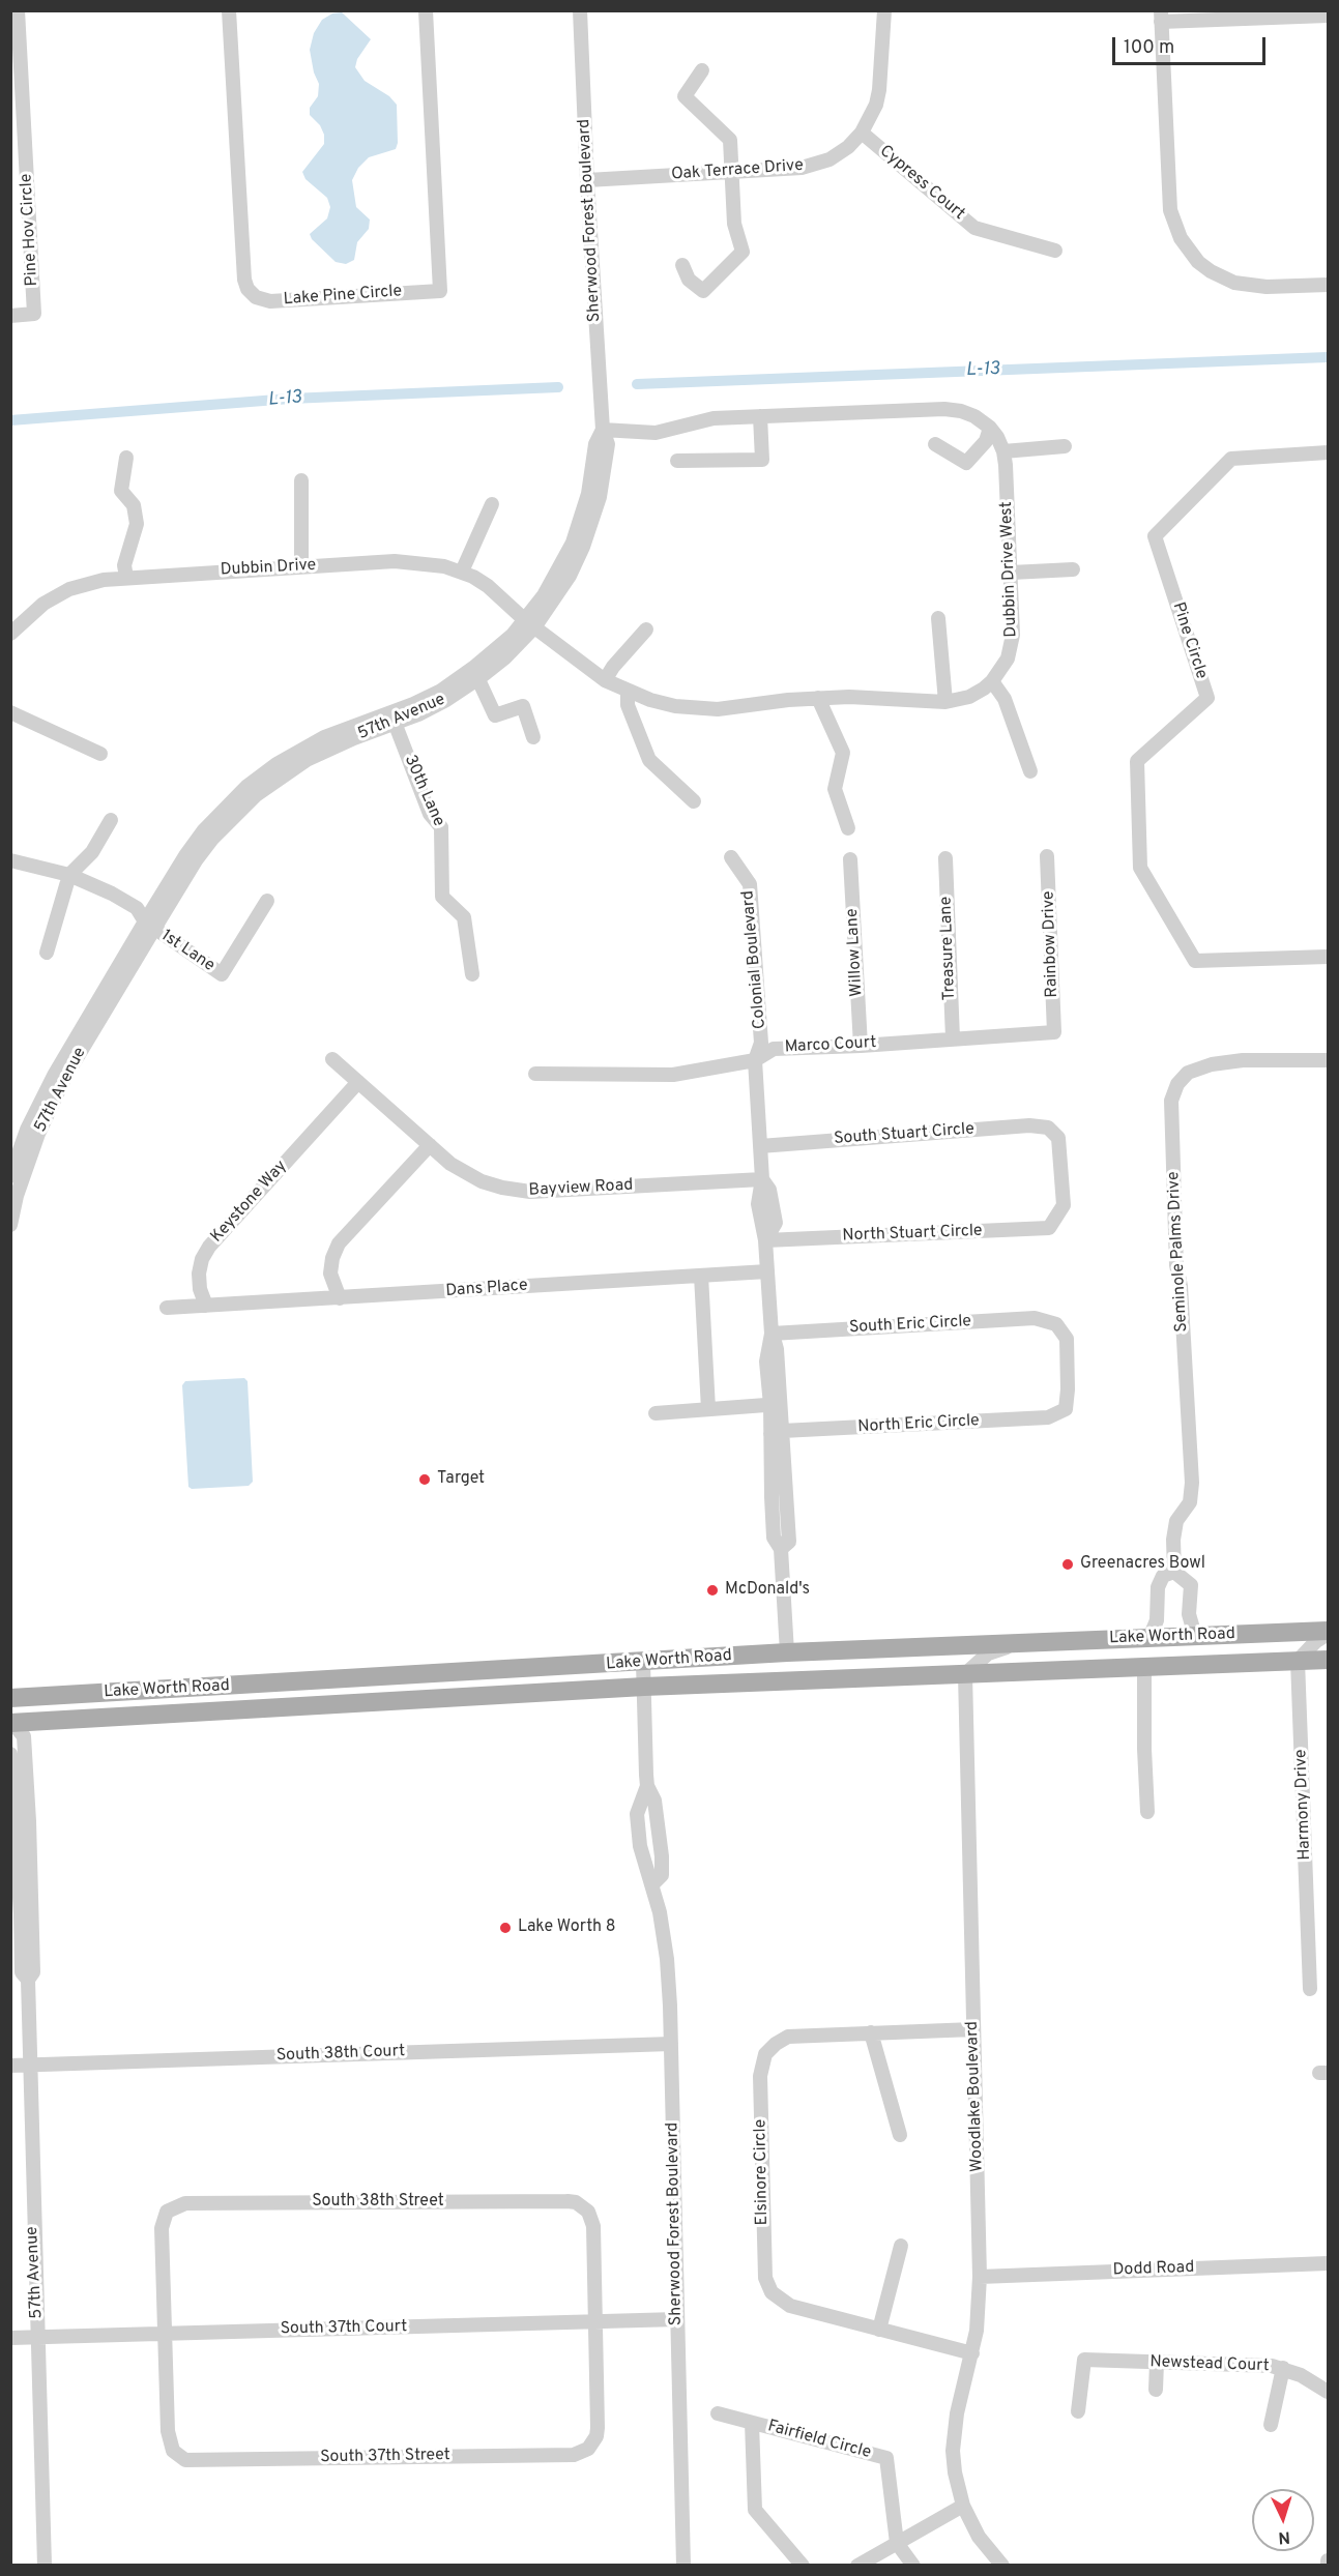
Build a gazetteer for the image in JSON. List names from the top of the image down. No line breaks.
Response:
{"streets":{"main road":["Lake Worth Road"],"street":["Oak Terrace Drive","Cypress Court","Sherwood Forest Boulevard","Pine Hov Circle","Lake Pine Circle","Dubbin Drive","Dubbin Drive West","Pine Circle","57th Avenue","30th Lane","Rainbow Drive","Treasure Lane","1st Lane","Willow Lane","Colonial Boulevard","Marco Court","South Stuart Circle","Bayview Road","Keystone Way","North Stuart Circle","Seminole Palms Drive","Dans Place","South Eric Circle","North Eric Circle","Harmony Drive","South 38th Court","Woodlake Boulevard","Elsinore Circle","South 38th Street","Dodd Road","South 37th Court","Newstead Court","Fairfield Circle","South 37th Street"]},"crossings":[["Oak Terrace Drive","Cypress Court"],["Oak Terrace Drive","Sherwood Forest Boulevard"],["Sherwood Forest Boulevard","57th Avenue"],["Sherwood Forest Boulevard","Lake Worth Road"],["Sherwood Forest Boulevard","South 38th Court"],["Sherwood Forest Boulevard","South 37th Court"],["Dubbin Drive","Dubbin Drive West"],["Dubbin Drive","57th Avenue"],["Dubbin Drive West","57th Avenue"],["57th Avenue","30th Lane"],["57th Avenue","1st Lane"],["57th Avenue","Lake Worth Road"],["57th Avenue","South 38th Court"],["57th Avenue","South 37th Court"],["Rainbow Drive","Marco Court"],["Treasure Lane","Marco Court"],["Willow Lane","Marco Court"],["Colonial Boulevard","Marco Court"],["Colonial Boulevard","South Stuart Circle"],["Colonial Boulevard","Bayview Road"],["Colonial Boulevard","North Stuart Circle"],["Colonial Boulevard","Dans Place"],["Colonial Boulevard","South Eric Circle"],["Colonial Boulevard","North Eric Circle"],["South Stuart Circle","North Stuart Circle"],["Bayview Road","Keystone Way"],["Keystone Way","Dans Place"],["South Eric Circle","North Eric Circle"],["Lake Worth Road","Harmony Drive"],["Lake Worth Road","Woodlake Boulevard"],["Woodlake Boulevard","Elsinore Circle"],["Woodlake Boulevard","Dodd Road"],["South 38th Street","South 37th Court"],["South 38th Street","South 37th Street"],["South 37th Court","South 37th Street"]],"water":["L-13"],"places":["Target","Greenacres Bowl","McDonald's","Lake Worth 8"],"scale_bar":"100 m","north":"bottom"}
